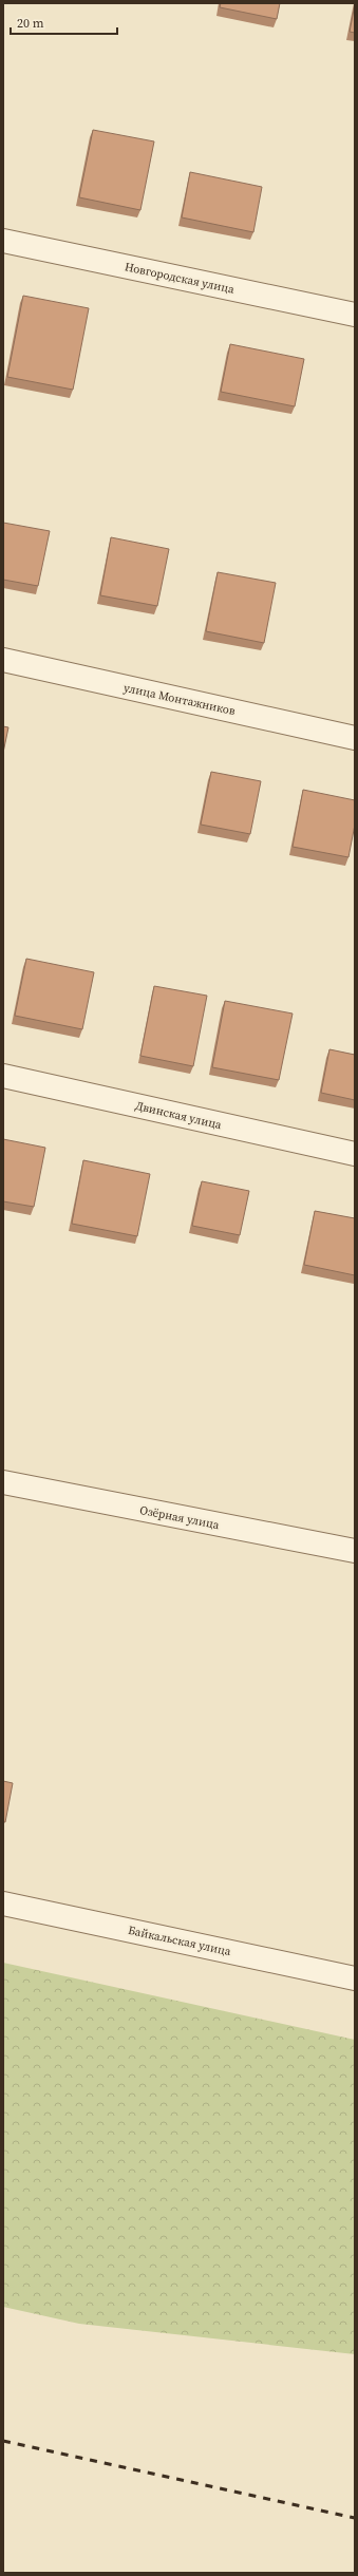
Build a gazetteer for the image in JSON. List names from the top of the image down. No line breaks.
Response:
{"streets":{"street":["Новгородская улица","улица Монтажников","Двинская улица","Озёрная улица","Байкальская улица"]},"scale_bar":"20 m"}
